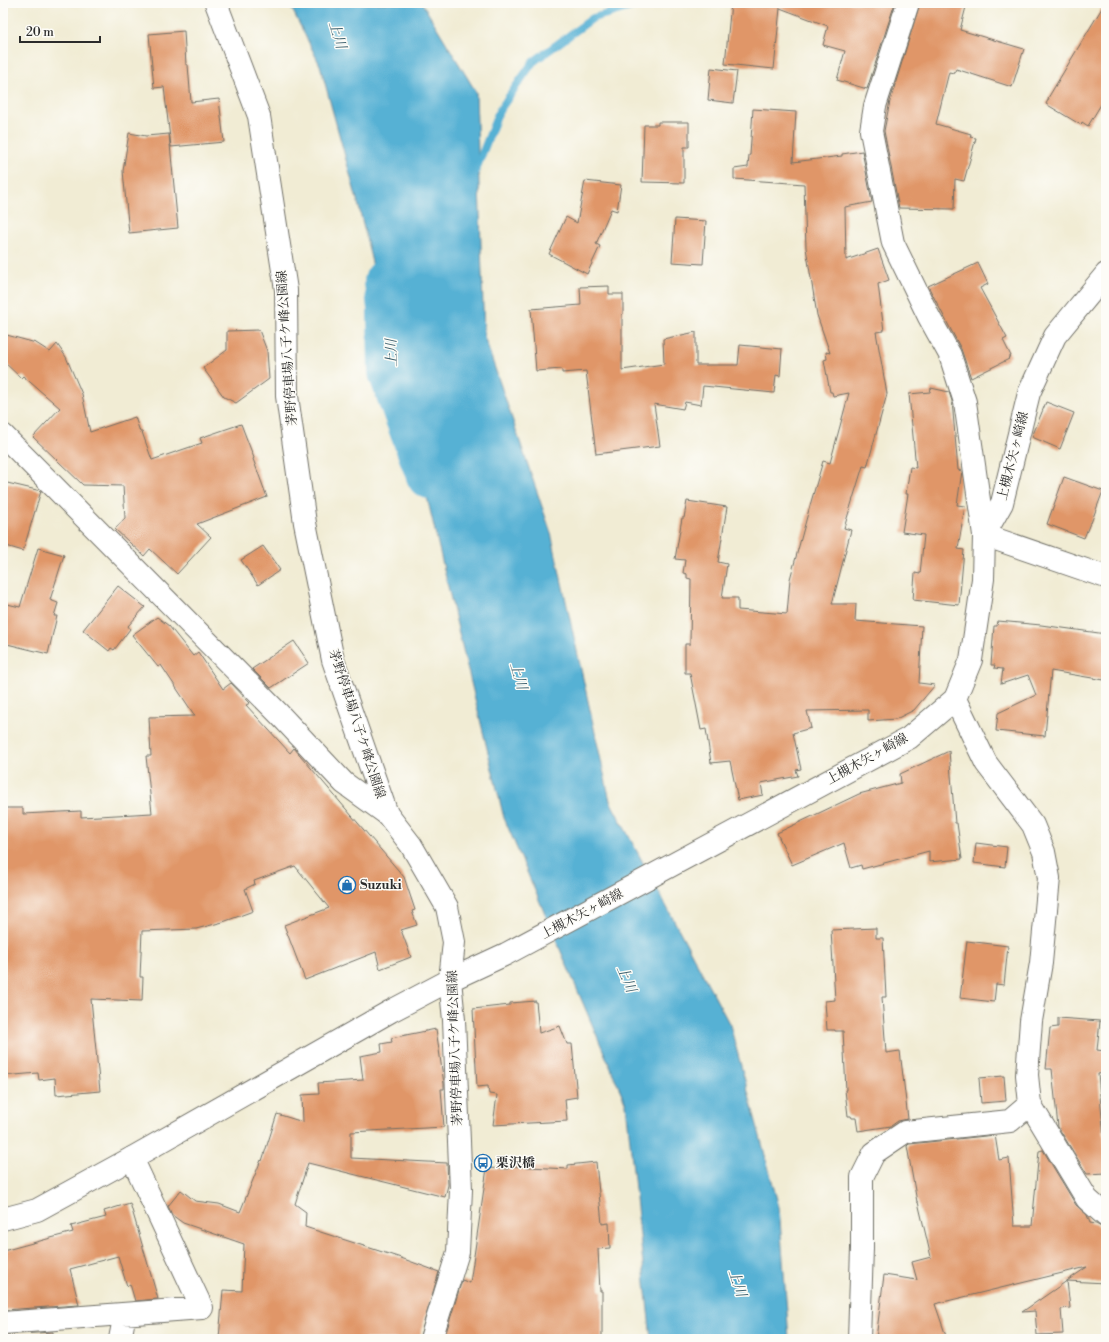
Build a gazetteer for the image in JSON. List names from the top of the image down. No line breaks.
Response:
{"streets":{"street":["茅野停車場八子ケ峰公園線","上槻木矢ヶ崎線"]},"crossings":[["茅野停車場八子ケ峰公園線","上槻木矢ヶ崎線"]],"water":["上川"],"places":{"shop":["Suzuki"],"bus stop":["栗沢橋"]},"scale_bar":"20 m"}
